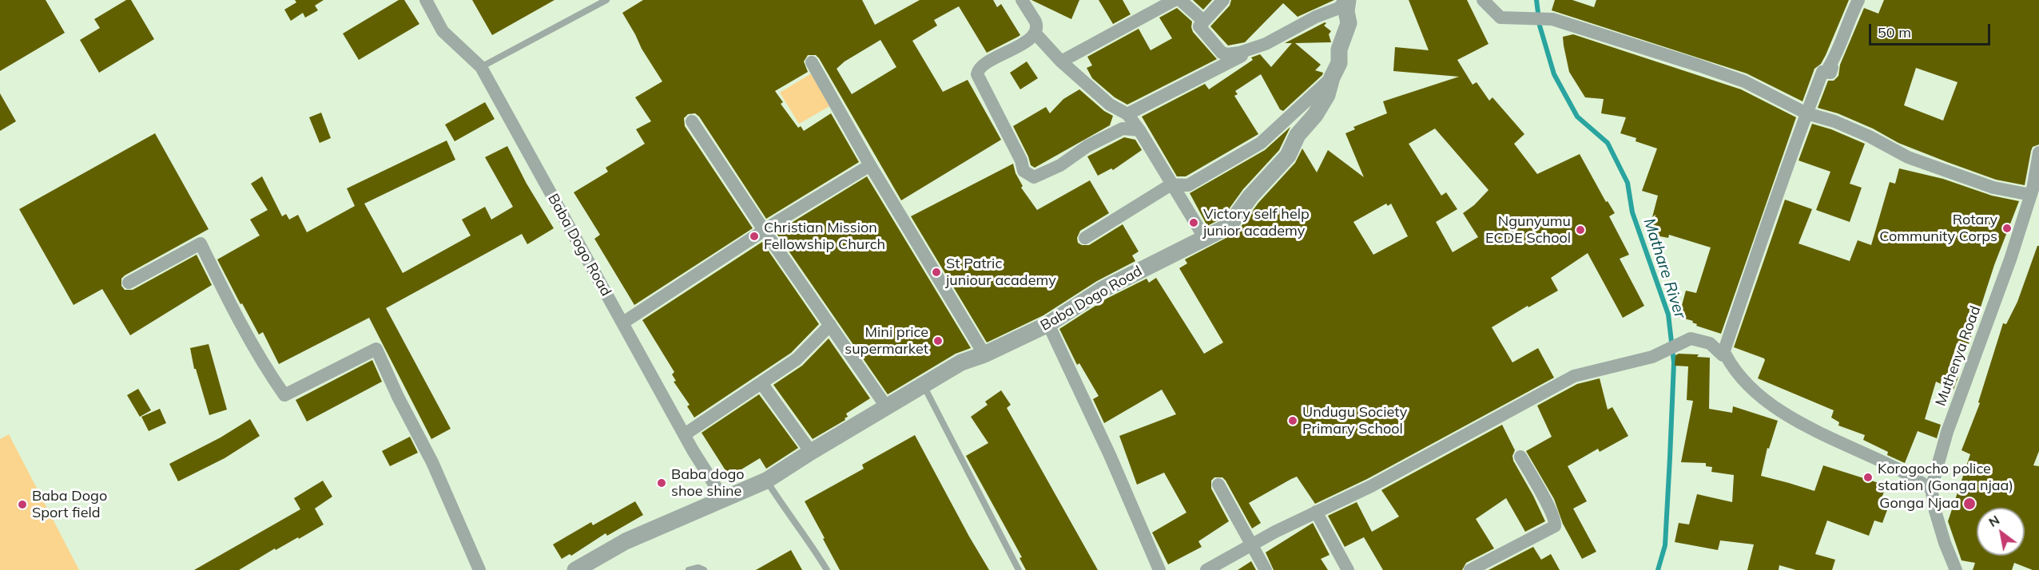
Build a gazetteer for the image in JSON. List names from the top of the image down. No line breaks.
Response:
{"streets":{"street":["Baba Dogo Road","Muthenya Road"]},"water":["Mathare River"],"places":["Victory self help junior academy","Rotary Community Corps","Ngunyumu ECDE School","Christian Mission Fellowship Church","St Patric juniour academy","Mini price supermarket","Undugu Society Primary School","Korogocho police station (Gonga njaa)","Baba dogo shoe shine","Gonga Njaa","Baba Dogo Sport field"],"scale_bar":"50 m","north":"top left"}
